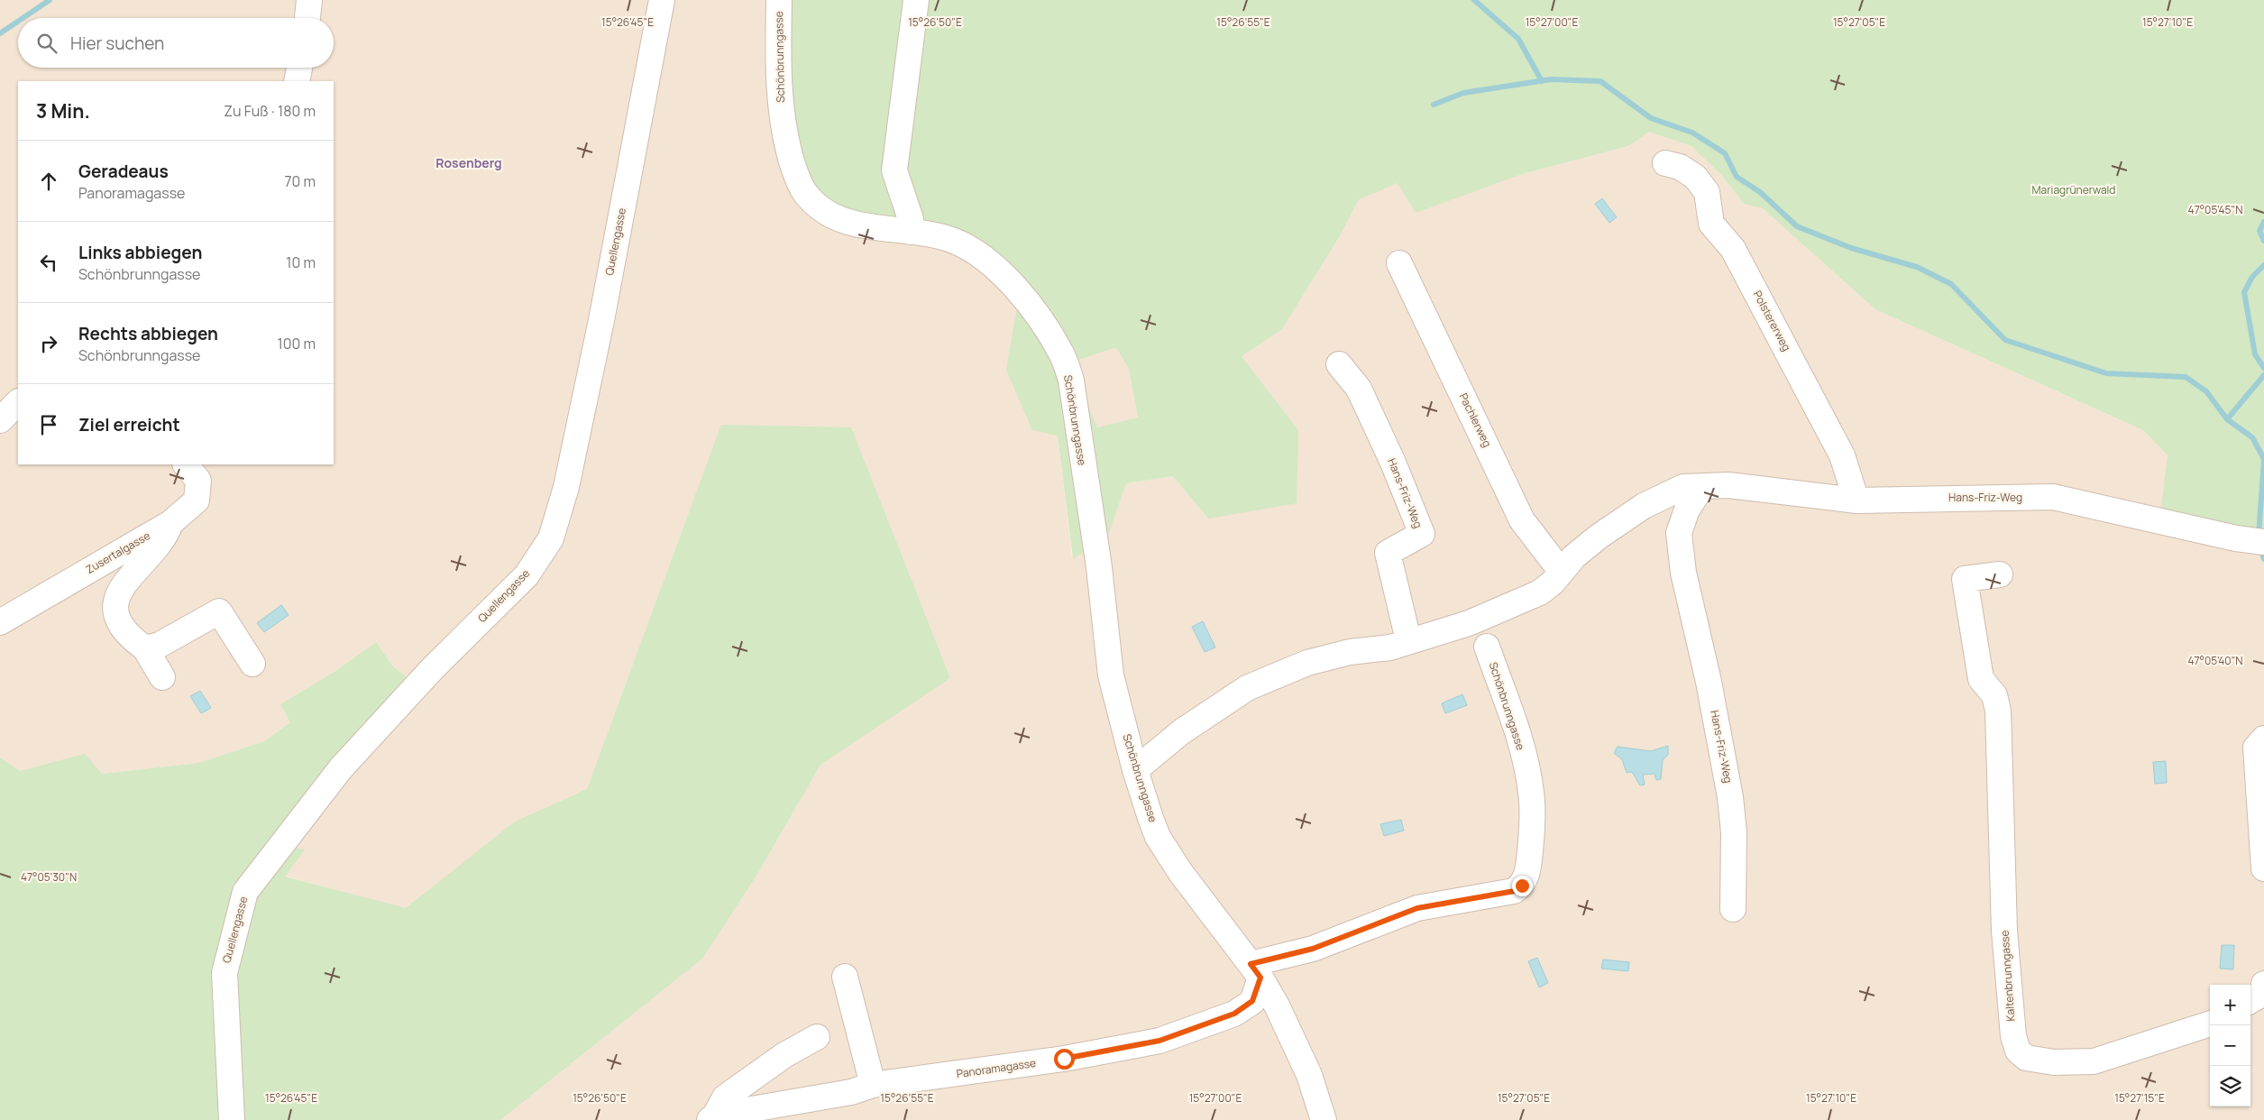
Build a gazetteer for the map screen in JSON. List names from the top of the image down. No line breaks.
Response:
{"streets":{"street":["Schönbrunngasse","Quellengasse","Polstererweg","Pachlerweg","Hans-Friz-Weg","Zusertalgasse","Kaltenbrunngasse","Panoramagasse"]},"crossings":[["Schönbrunngasse","Hans-Friz-Weg"],["Schönbrunngasse","Panoramagasse"],["Polstererweg","Hans-Friz-Weg"],["Pachlerweg","Hans-Friz-Weg"]],"districts":["Rosenberg"],"parks":["Mariagrünerwald"],"page":{"search":"Hier suchen","heading":["3 Min.","Zu Fuß · 180 m"],"list":[["Geradeaus","Panoramagasse","70 m"],["Links abbiegen","Schönbrunngasse","10 m"],["Rechts abbiegen","Schönbrunngasse","100 m"],"Ziel erreicht"],"map_buttons":["+","−"]},"coordinates":["15°26'45\"E","15°26'50\"E","15°26'55\"E","15°27'00\"E","15°27'05\"E","15°27'10\"E","47°05'45\"N","47°05'40\"N","47°05'30\"N","15°27'15\"E"]}
